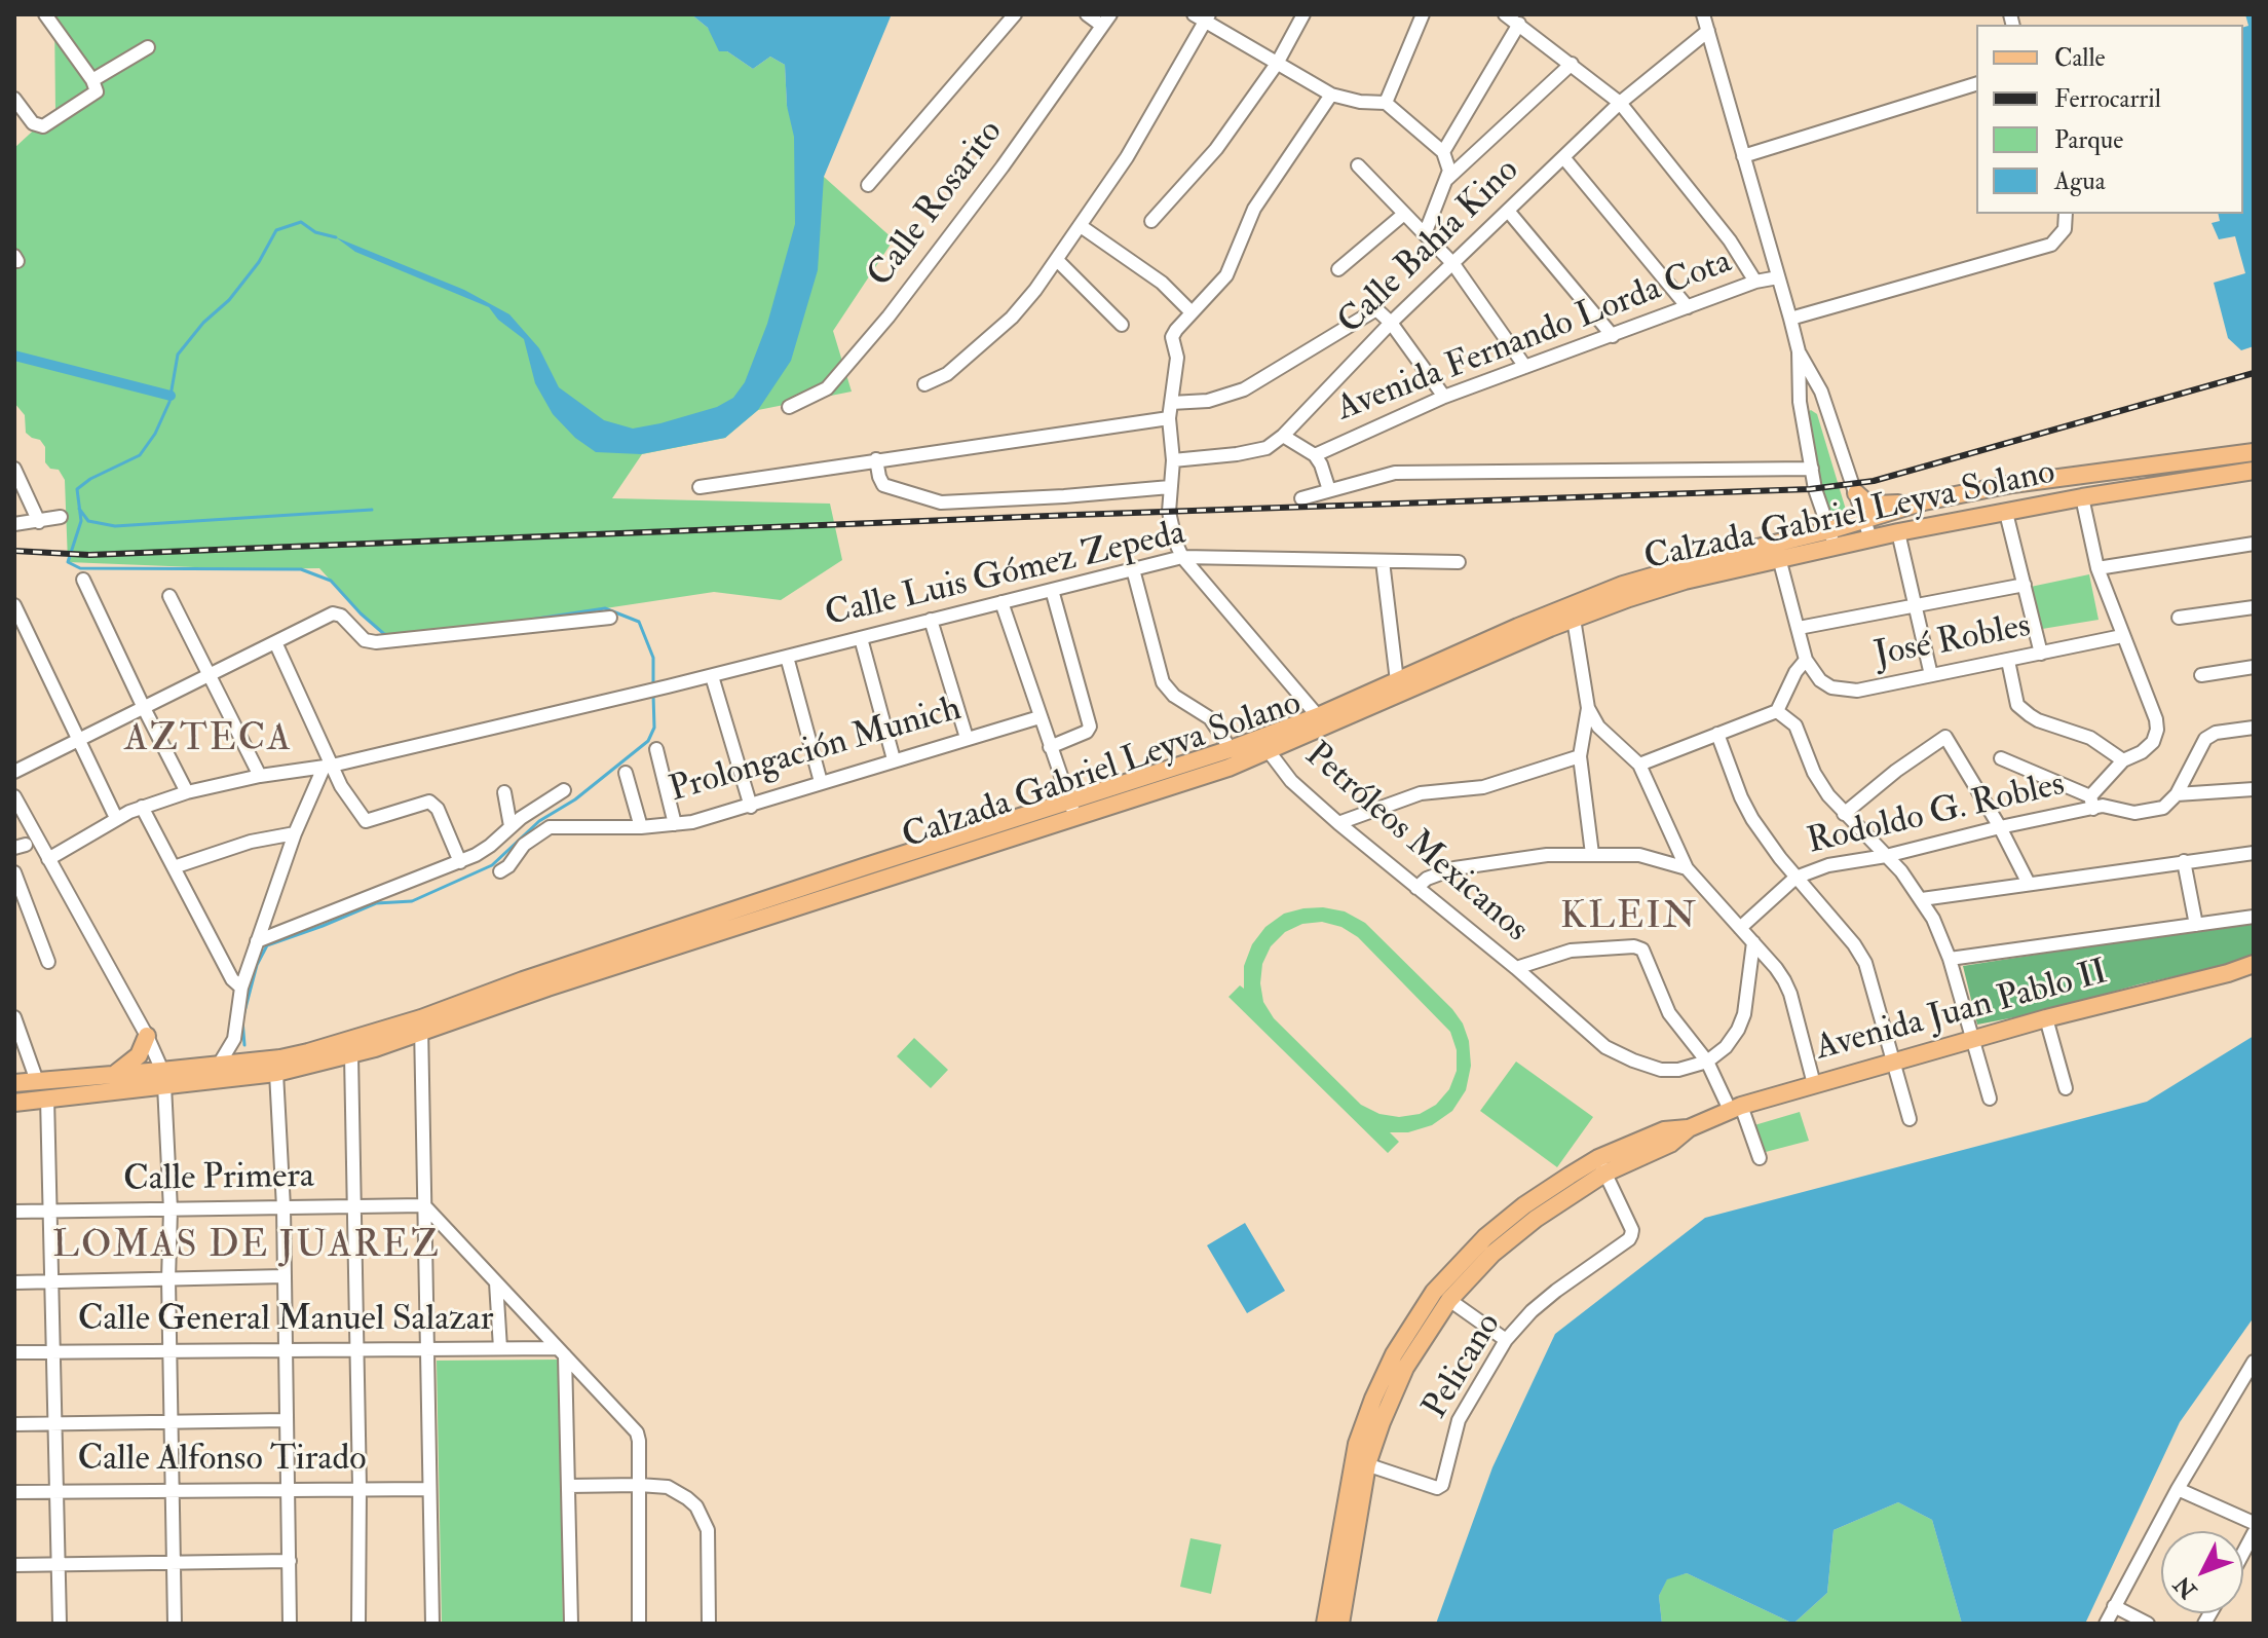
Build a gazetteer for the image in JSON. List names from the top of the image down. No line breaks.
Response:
{"streets":{"main road":["Calzada Gabriel Leyva Solano","Avenida Juan Pablo II"],"street":["Calle Rosarito","Calle Bahía Kino","Avenida Fernando Lorda Cota","Calle Luis Gómez Zepeda","José Robles","Prolongación Munich","Rodoldo G. Robles","Petróleos Mexicanos","Calle Primera","Calle General Manuel Salazar","Pelicano","Calle Alfonso Tirado"]},"crossings":[["Calzada Gabriel Leyva Solano","Petróleos Mexicanos"],["Avenida Juan Pablo II","Pelicano"]],"districts":["AZTECA","KLEIN","LOMAS DE JUAREZ"],"legend":["Calle","Ferrocarril","Parque","Agua"],"north":"bottom left"}
